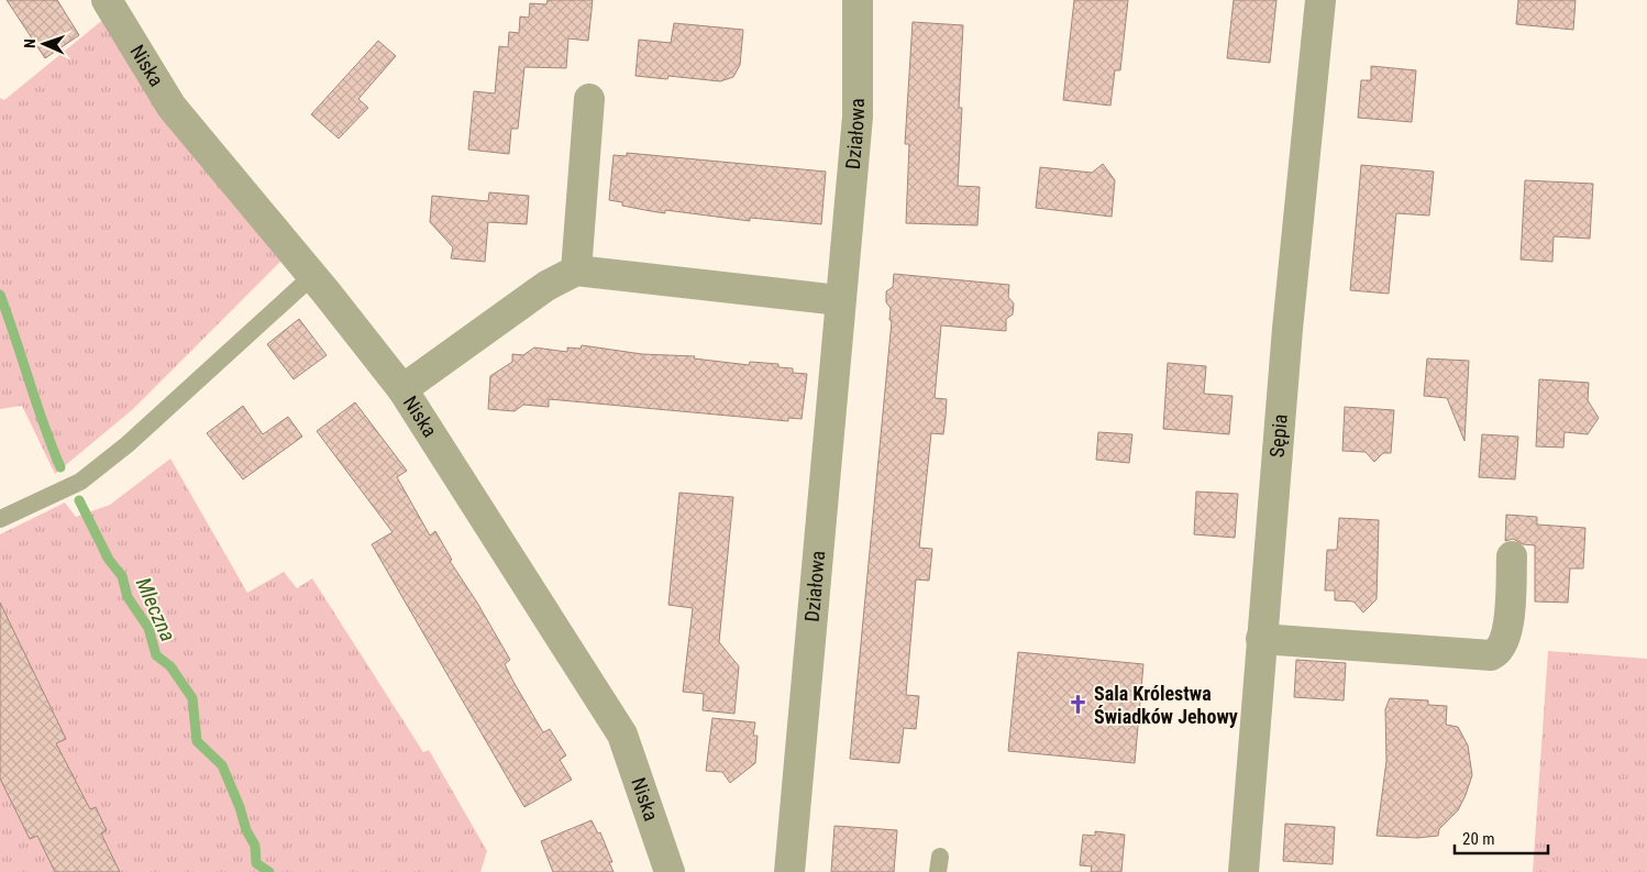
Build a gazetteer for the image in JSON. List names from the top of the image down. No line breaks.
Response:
{"streets":{"street":["Niska","Działowa","Sępia"]},"water":["Mleczna"],"places":{"church":["Sala Królestwa Świadków Jehowy"]},"scale_bar":"20 m","north":"left"}
